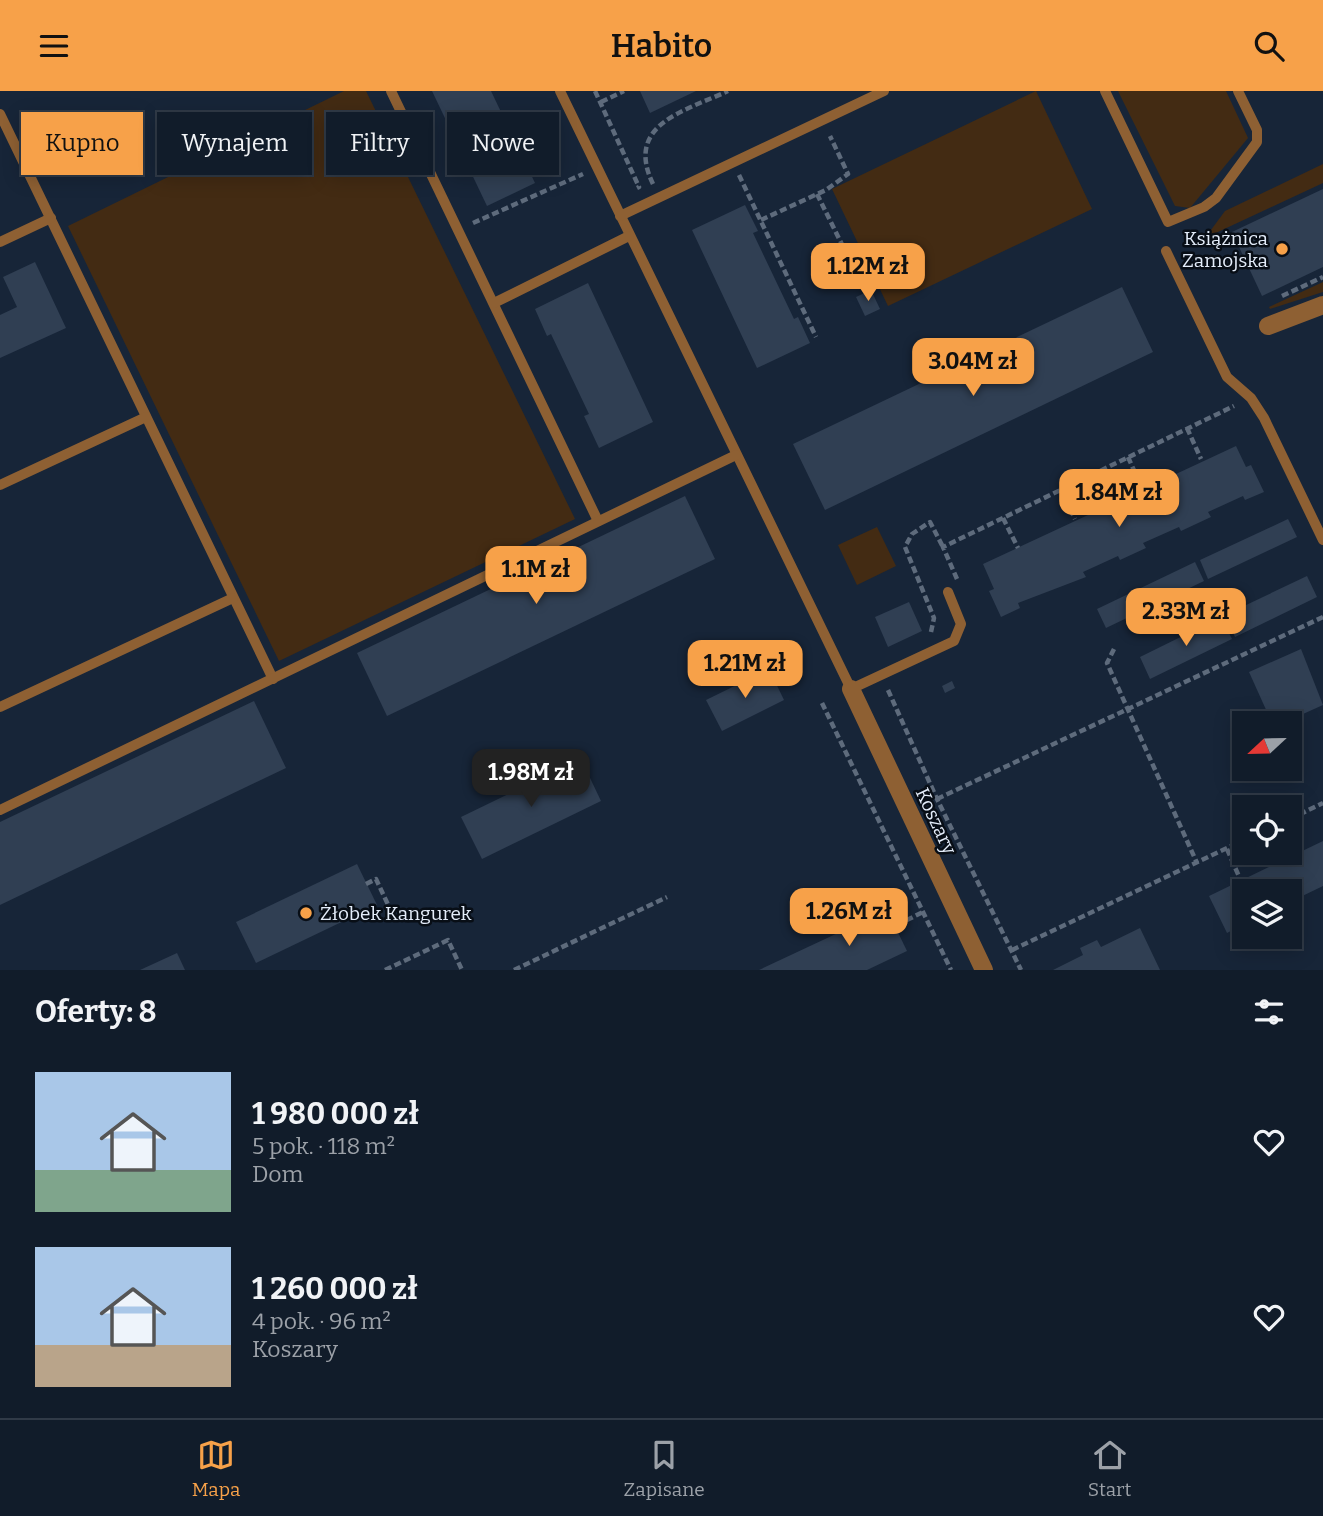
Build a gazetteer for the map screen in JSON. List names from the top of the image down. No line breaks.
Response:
{"streets":{"street":["Koszary"]},"places":["Książnica Zamojska","Żłobek Kangurek"],"north":"left","page":{"header":"Habito","chip":["Kupno","Wynajem","Filtry","Nowe"],"price":["1.12M zł","3.04M zł","1.84M zł","1.1M zł","2.33M zł","1.21M zł","1.98M zł","1.26M zł"],"heading":"Oferty: 8","list":[{"name":"1 980 000 zł","note":"5 pok. · 118 m² · Dom"},{"name":"1 260 000 zł","note":"4 pok. · 96 m² · Koszary"}],"tabs":["Mapa","Zapisane","Start"]}}
